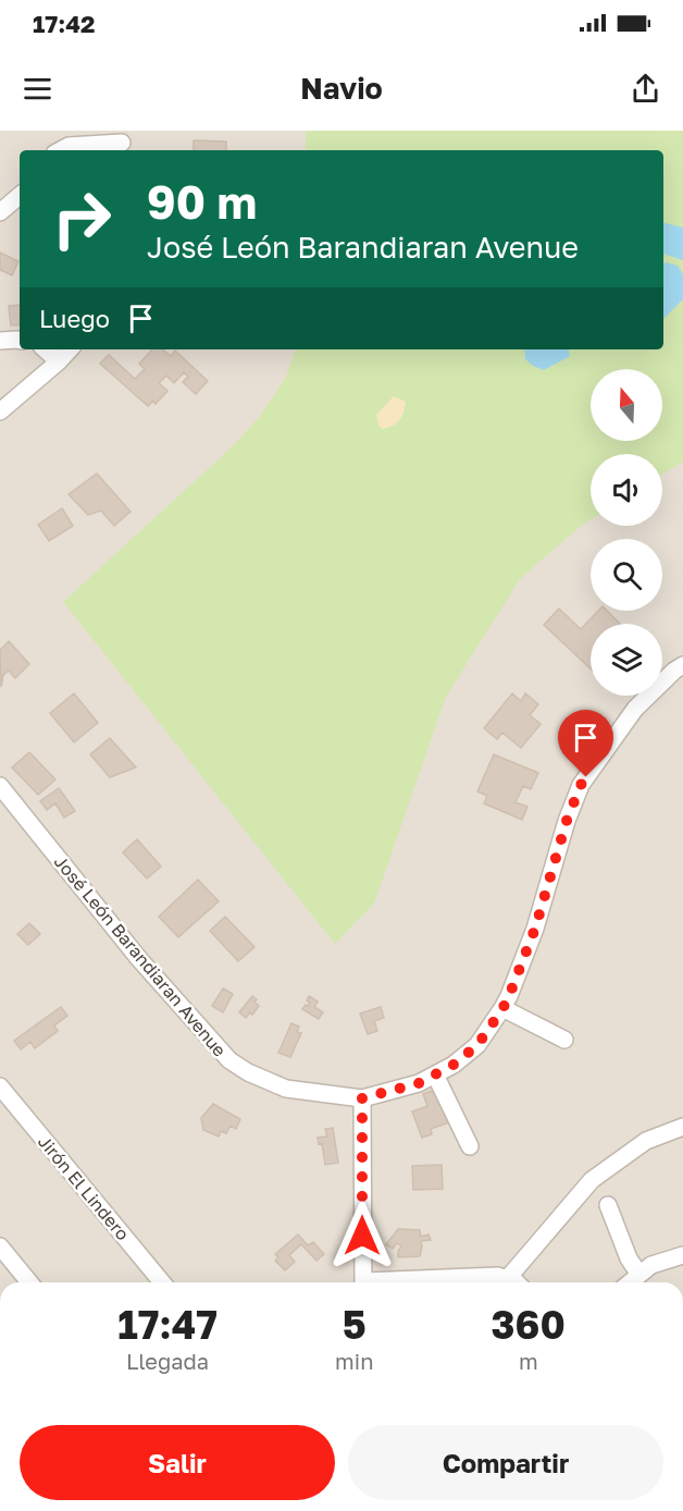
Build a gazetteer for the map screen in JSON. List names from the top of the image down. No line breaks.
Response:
{"streets":{"street":["José León Barandiaran Avenue","Jirón El Lindero"]},"north":"top","page":{"status":"17:42","header":"Navio","turn":["90 m","José León Barandiaran Avenue"],"then":"Luego","eta":["17:47","Llegada","5","min","360","m"],"buttons":["Salir","Compartir"]}}
